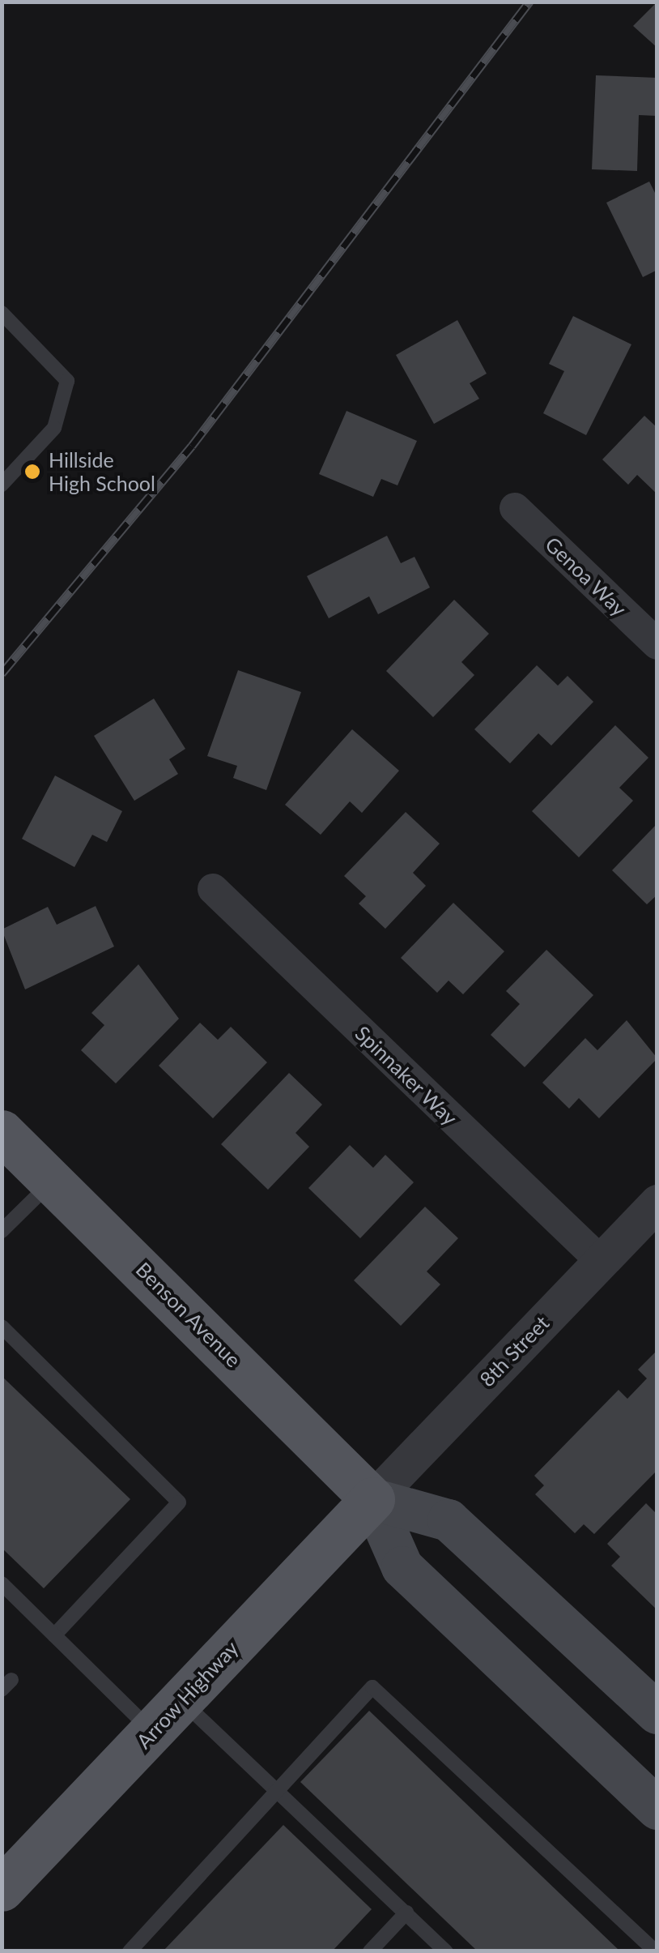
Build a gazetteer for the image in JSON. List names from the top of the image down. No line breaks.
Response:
{"streets":{"main road":["Benson Avenue","Arrow Highway"],"street":["Genoa Way","Spinnaker Way","8th Street"]},"crossings":[["Spinnaker Way","8th Street"],["Benson Avenue","8th Street"],["Benson Avenue","Arrow Highway"],["8th Street","Arrow Highway"]],"places":["Hillside High School"]}
